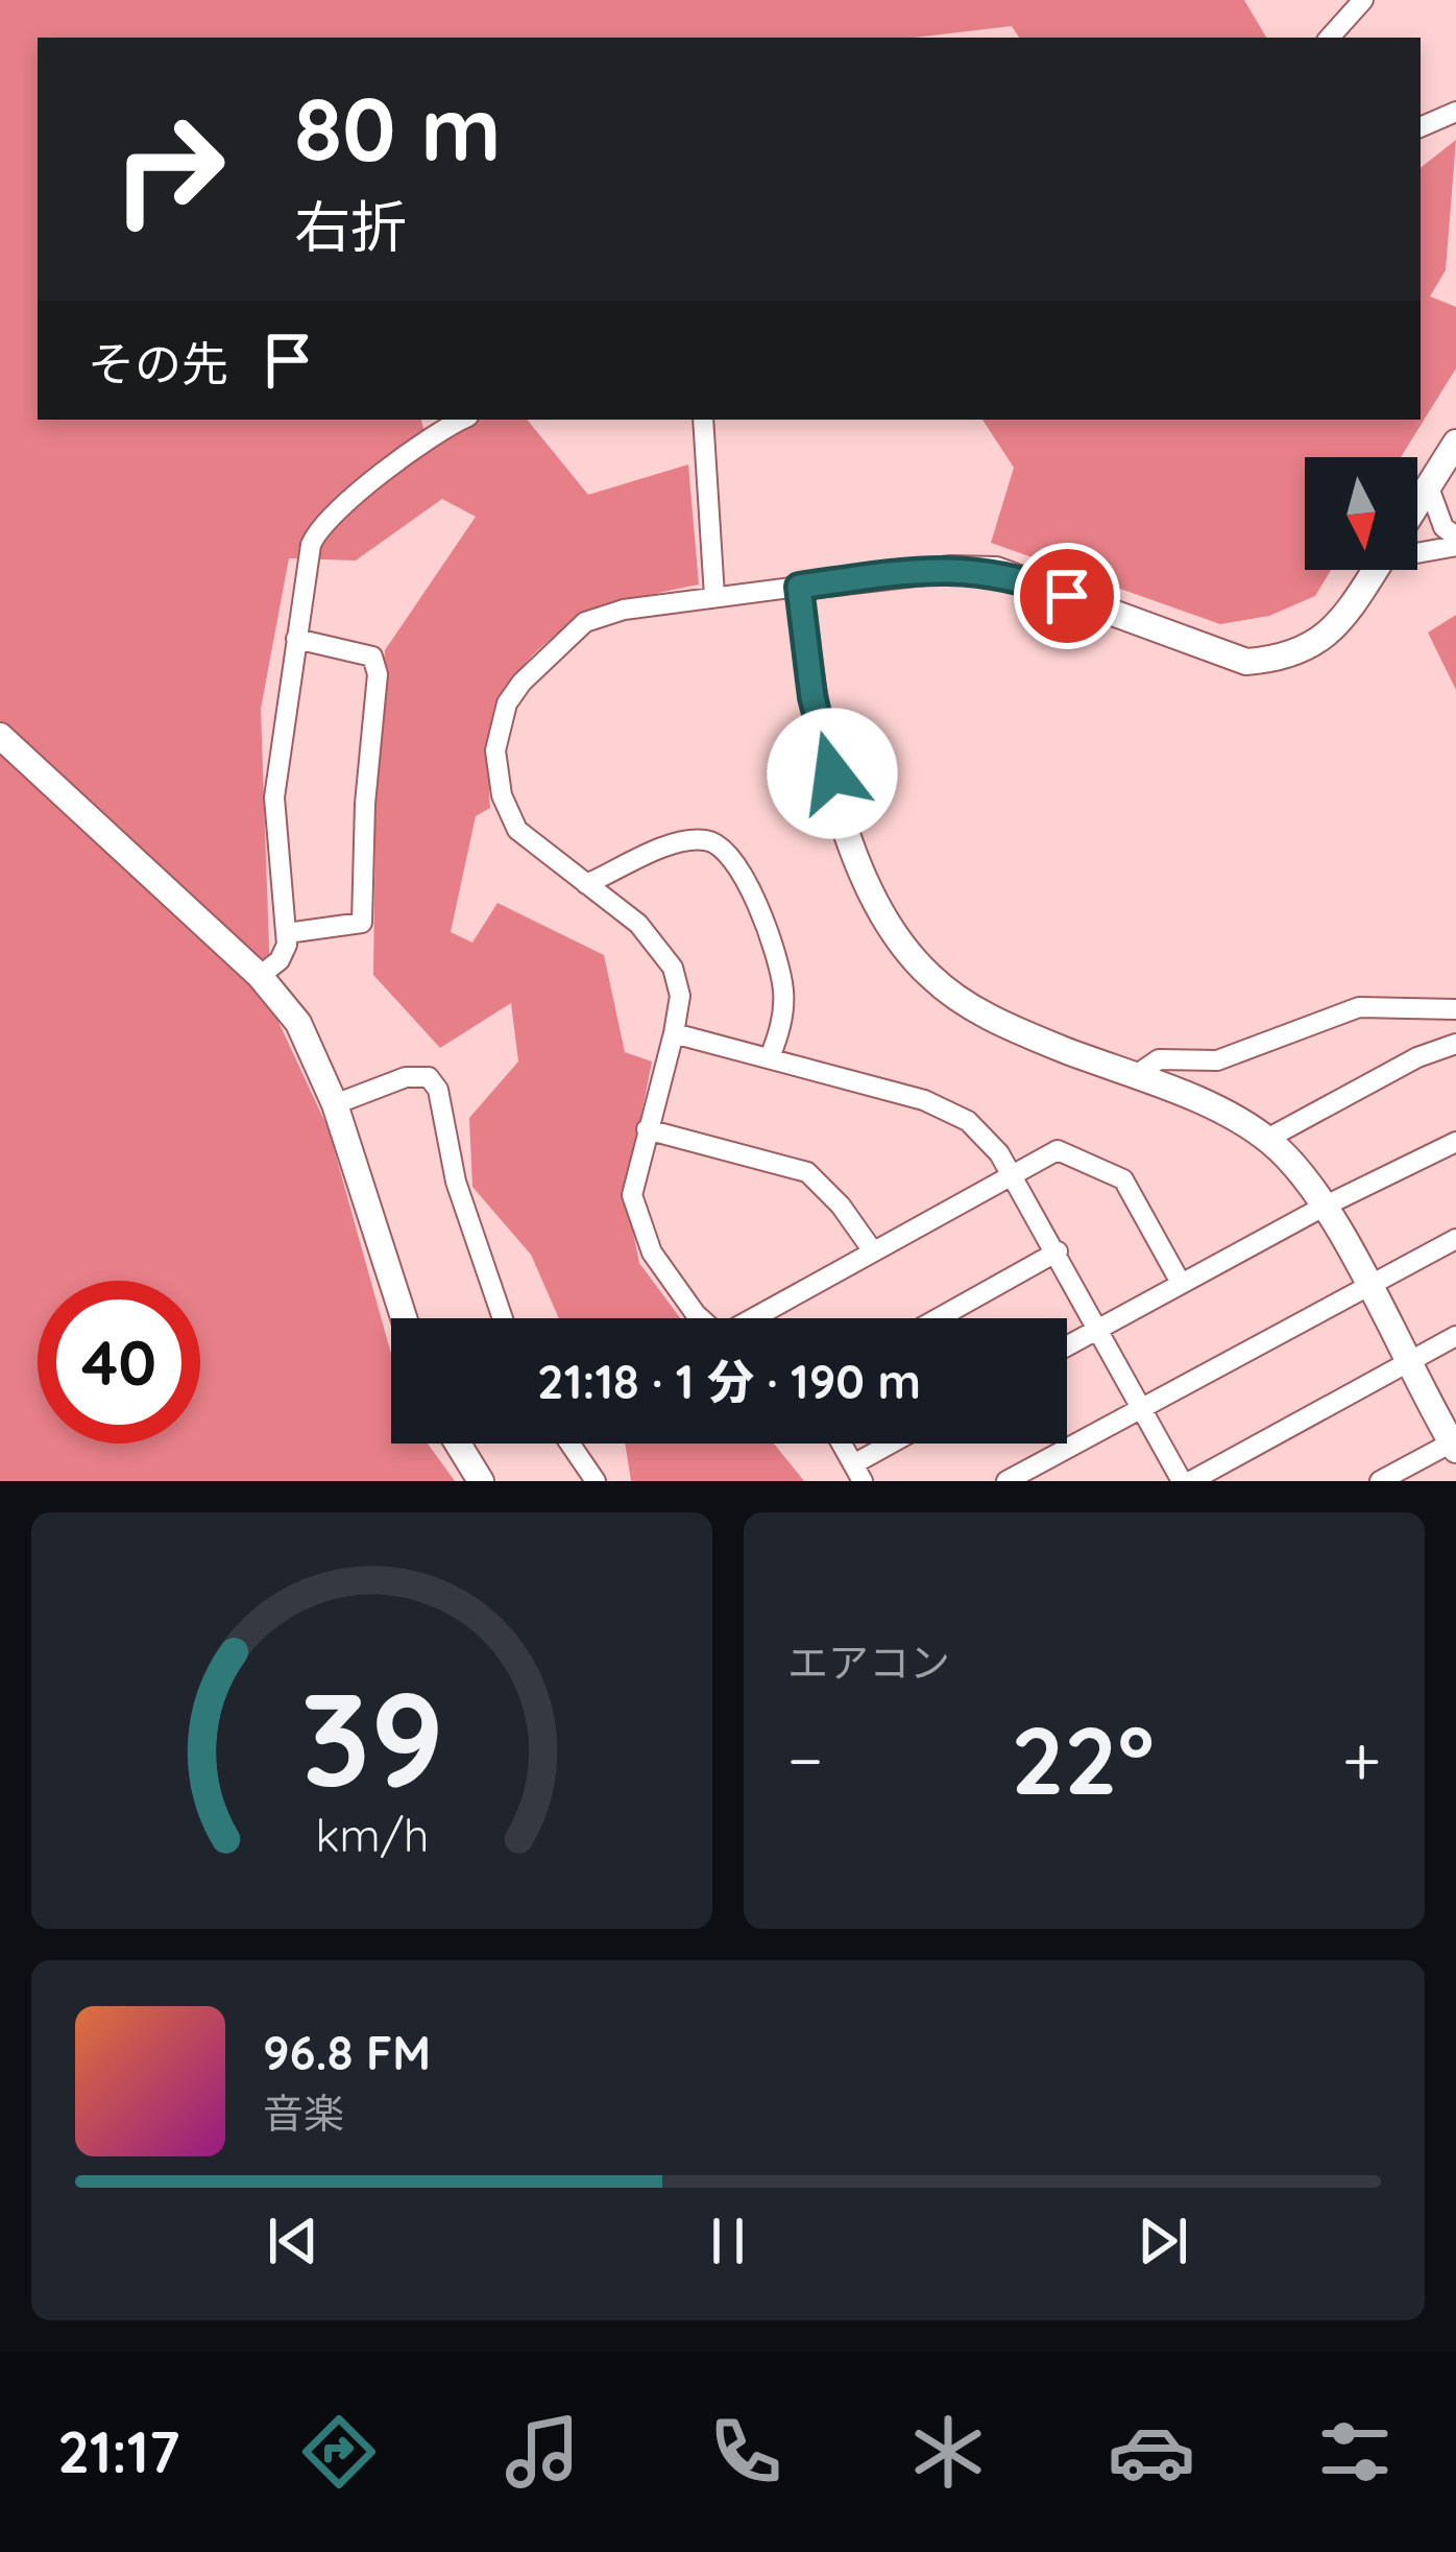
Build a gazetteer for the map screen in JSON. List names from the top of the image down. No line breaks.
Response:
{"north":"bottom","page":{"turn":["80 m","右折"],"then":"その先","limit":"40","trip":"21:18 · 1 分 · 190 m","tile":"エアコン","heat":["−","22°","+"],"song":["96.8 FM","音楽"],"tabs":"21:17","gauge":["39","km/h"]}}
